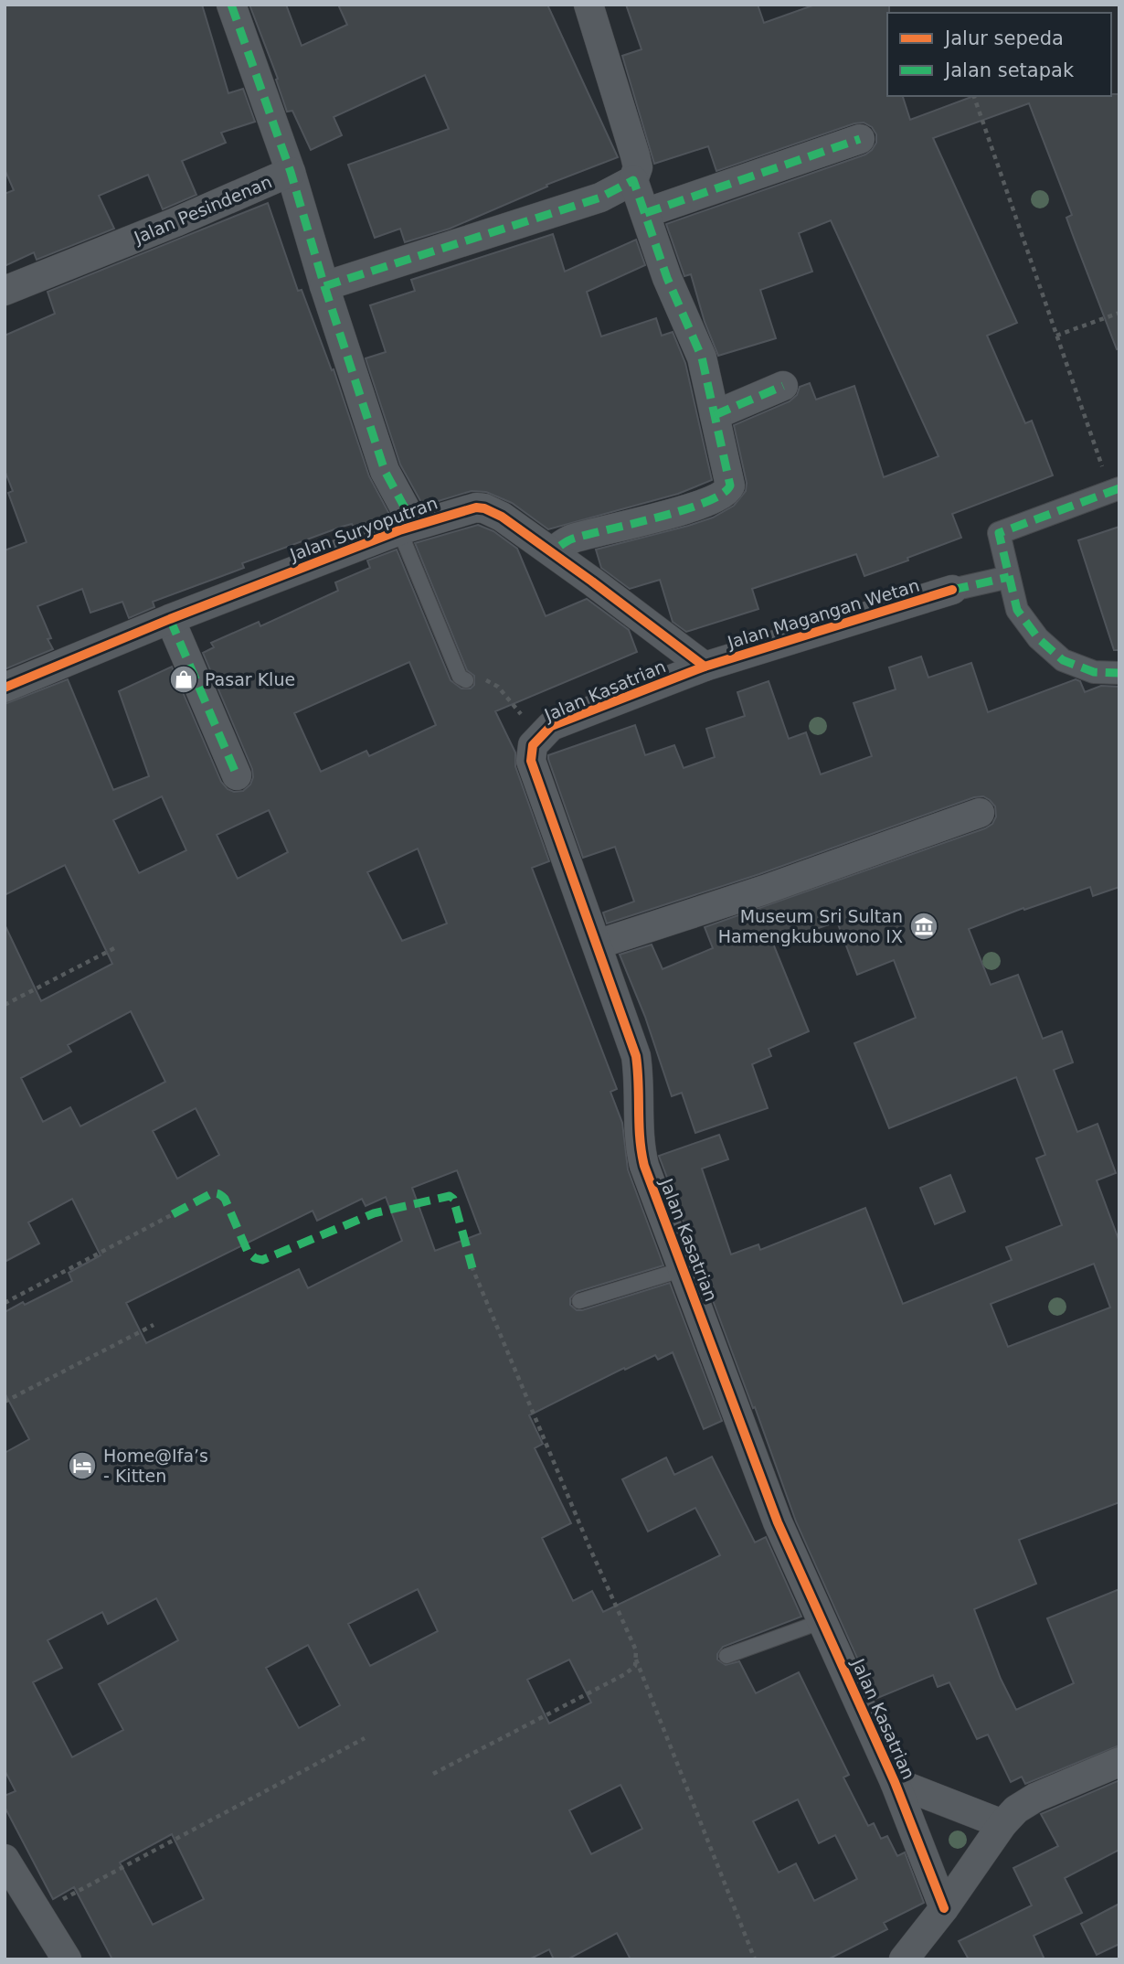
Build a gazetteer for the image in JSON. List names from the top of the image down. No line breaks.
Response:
{"streets":{"street":["Jalan Pesindenan","Jalan Suryoputran","Jalan Magangan Wetan","Jalan Kasatrian"]},"crossings":[["Jalan Pesindenan","Jalan Suryoputran"],["Jalan Suryoputran","Jalan Magangan Wetan"],["Jalan Suryoputran","Jalan Kasatrian"],["Jalan Magangan Wetan","Jalan Kasatrian"]],"places":{"shop":["Pasar Klue"],"museum":["Museum Sri Sultan Hamengkubuwono IX"],"hotel":["Home@Ifa’s - Kitten"]},"legend":["Jalur sepeda","Jalan setapak"]}
